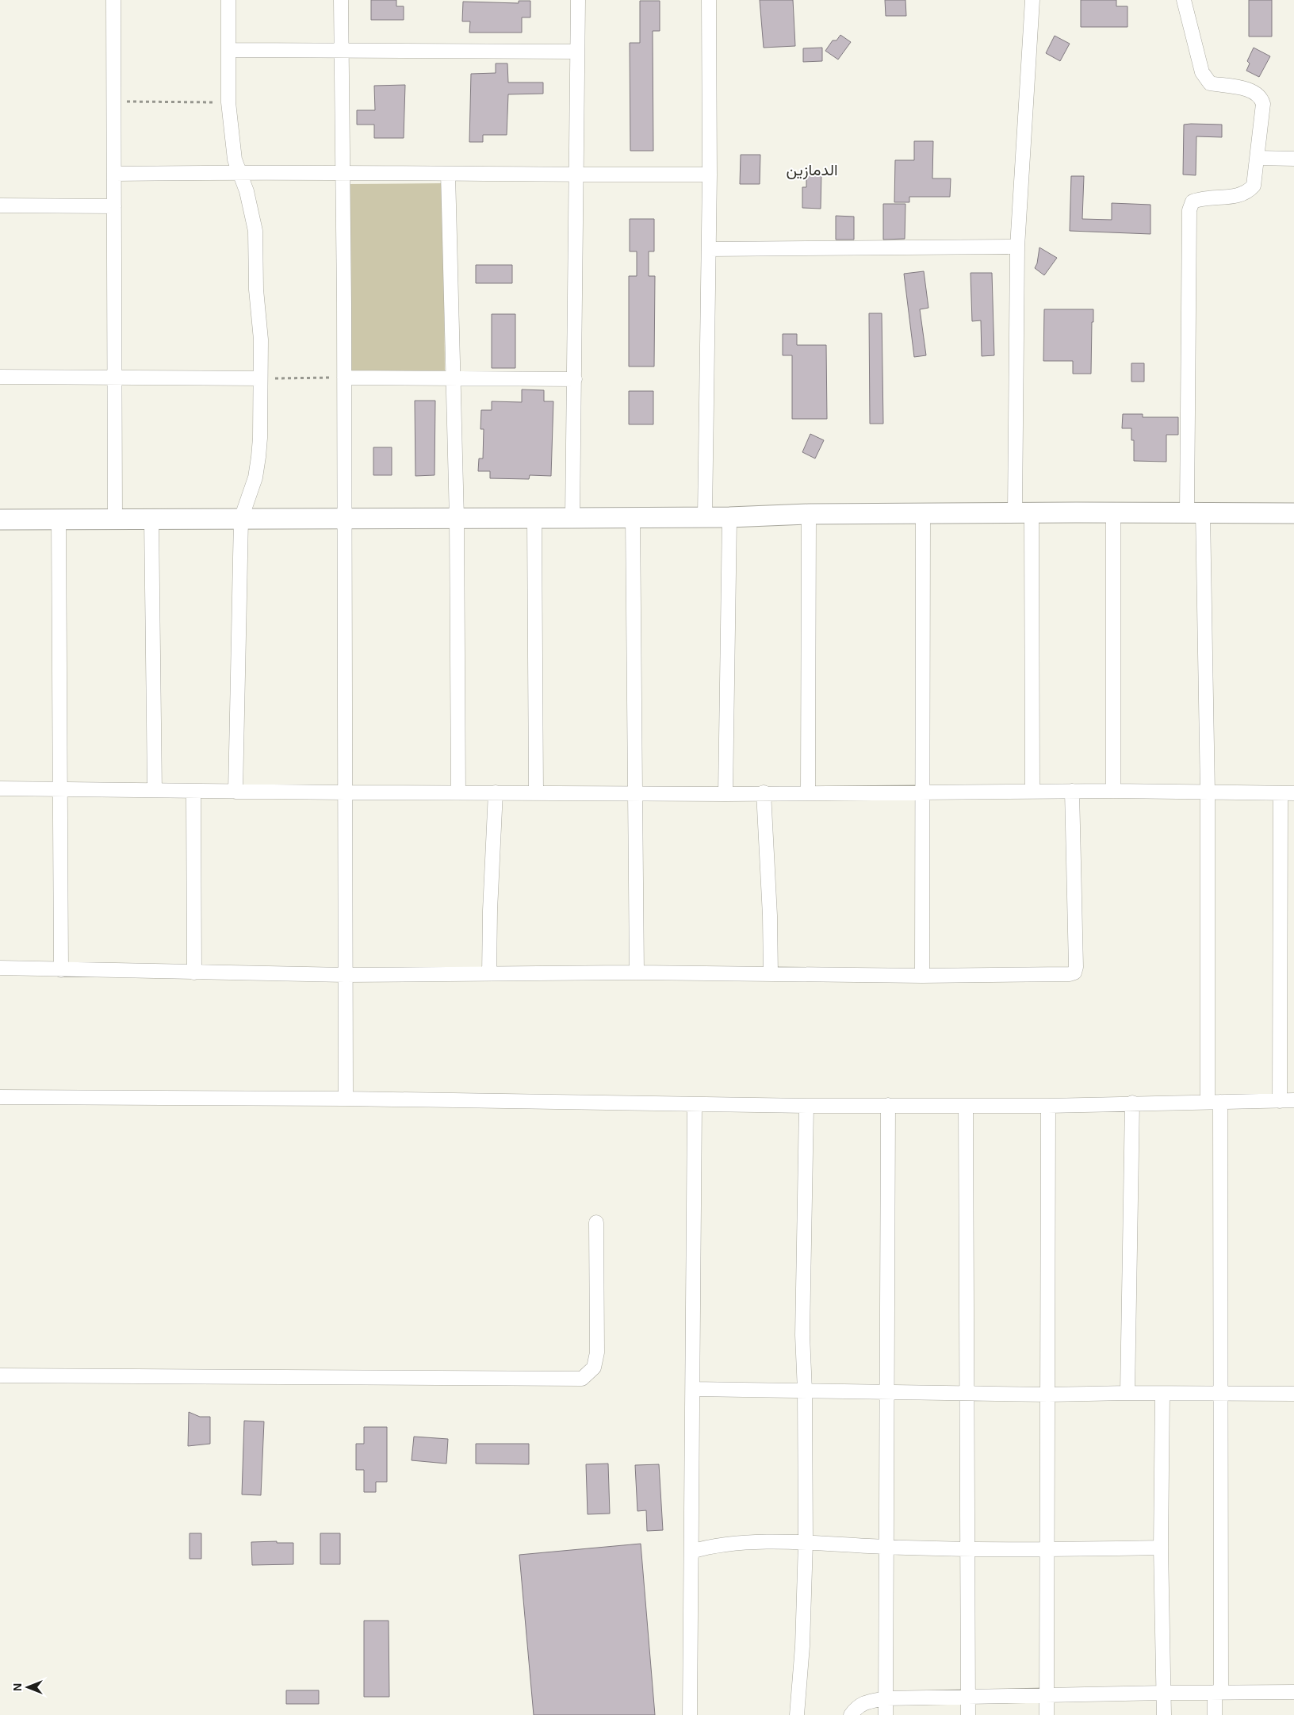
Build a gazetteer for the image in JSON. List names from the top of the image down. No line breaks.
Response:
{"districts":["الدمازين"],"north":"left"}
